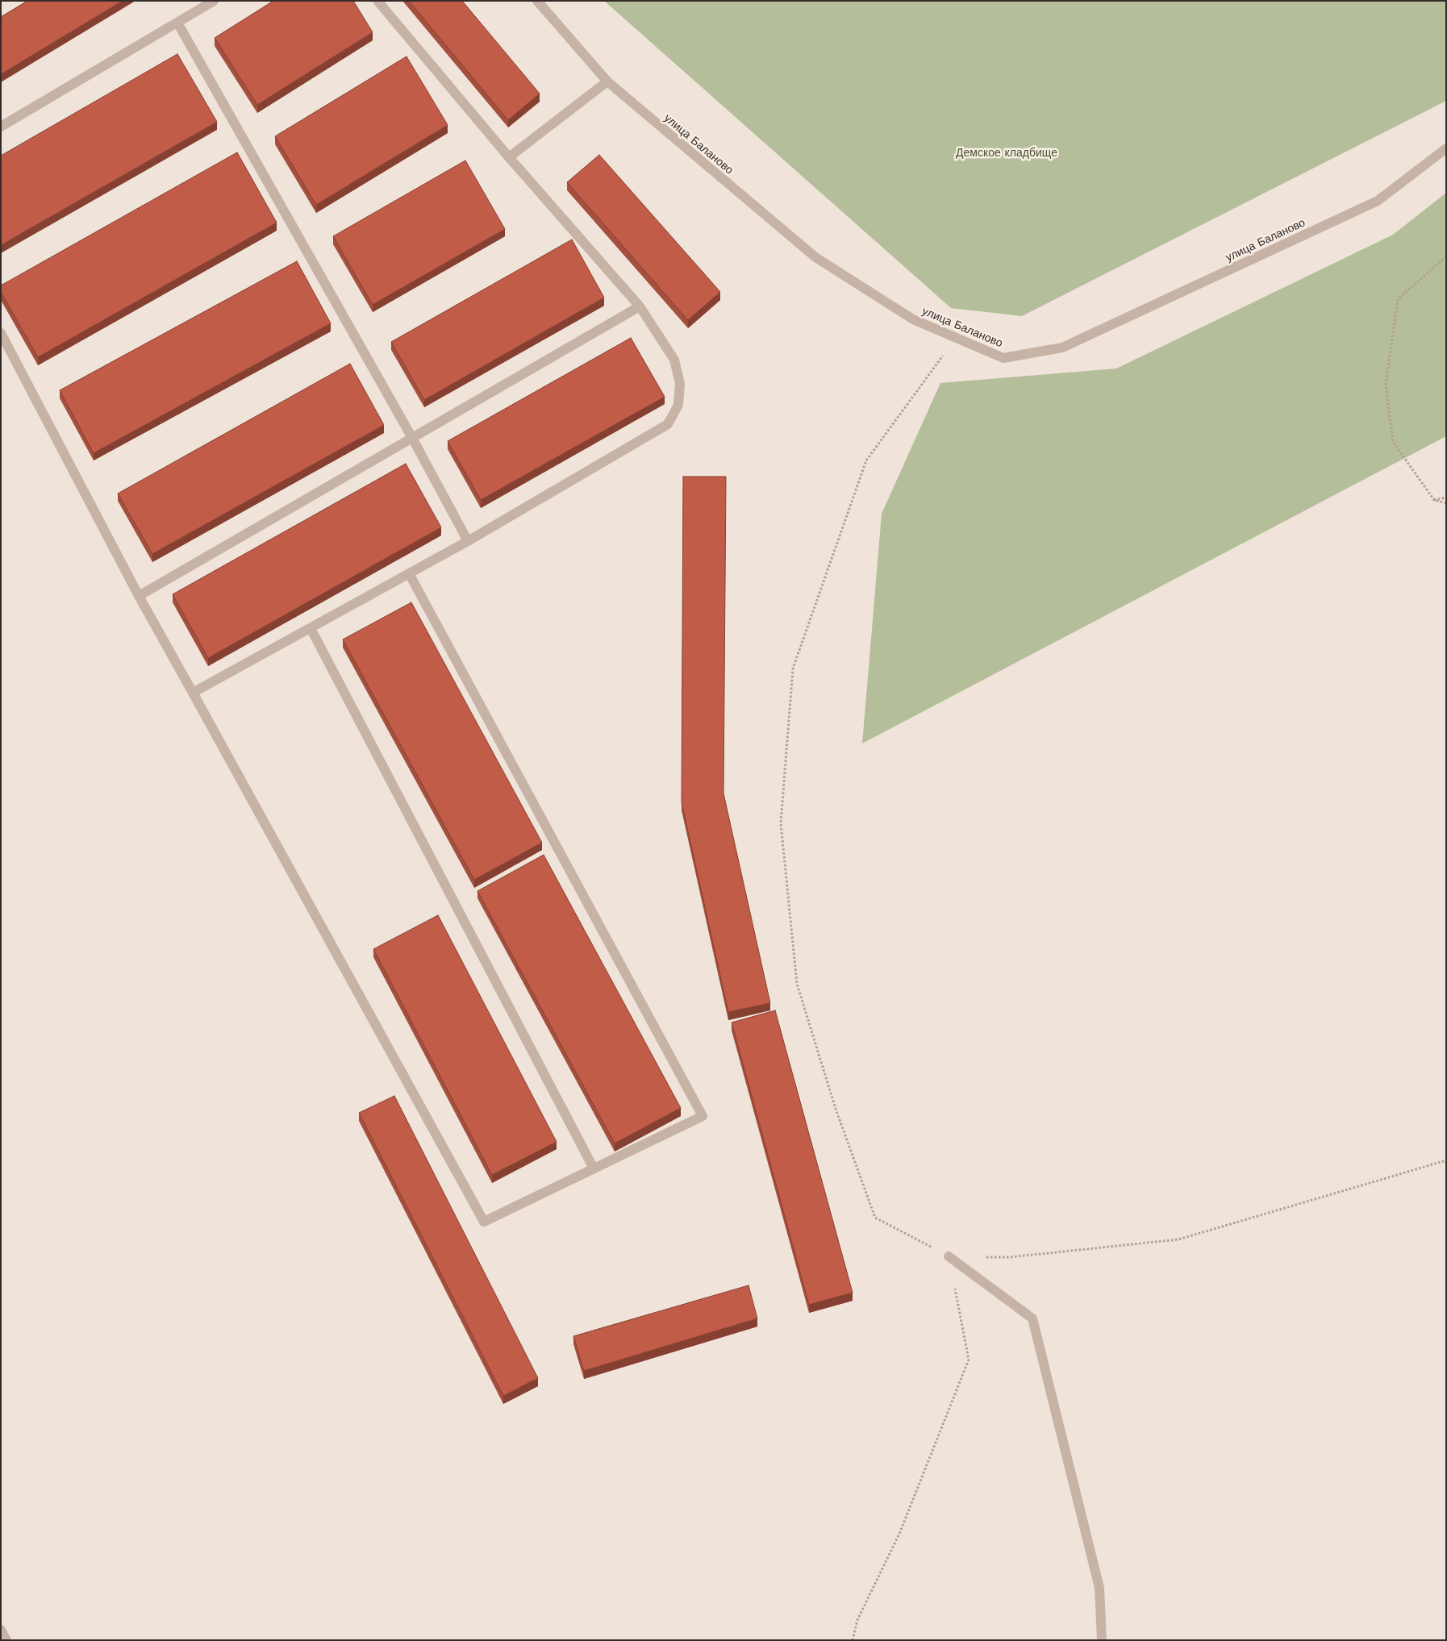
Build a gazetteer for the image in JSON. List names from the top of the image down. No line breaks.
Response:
{"streets":{"street":["улица Баланово"]},"parks":["Демское кладбище"]}
